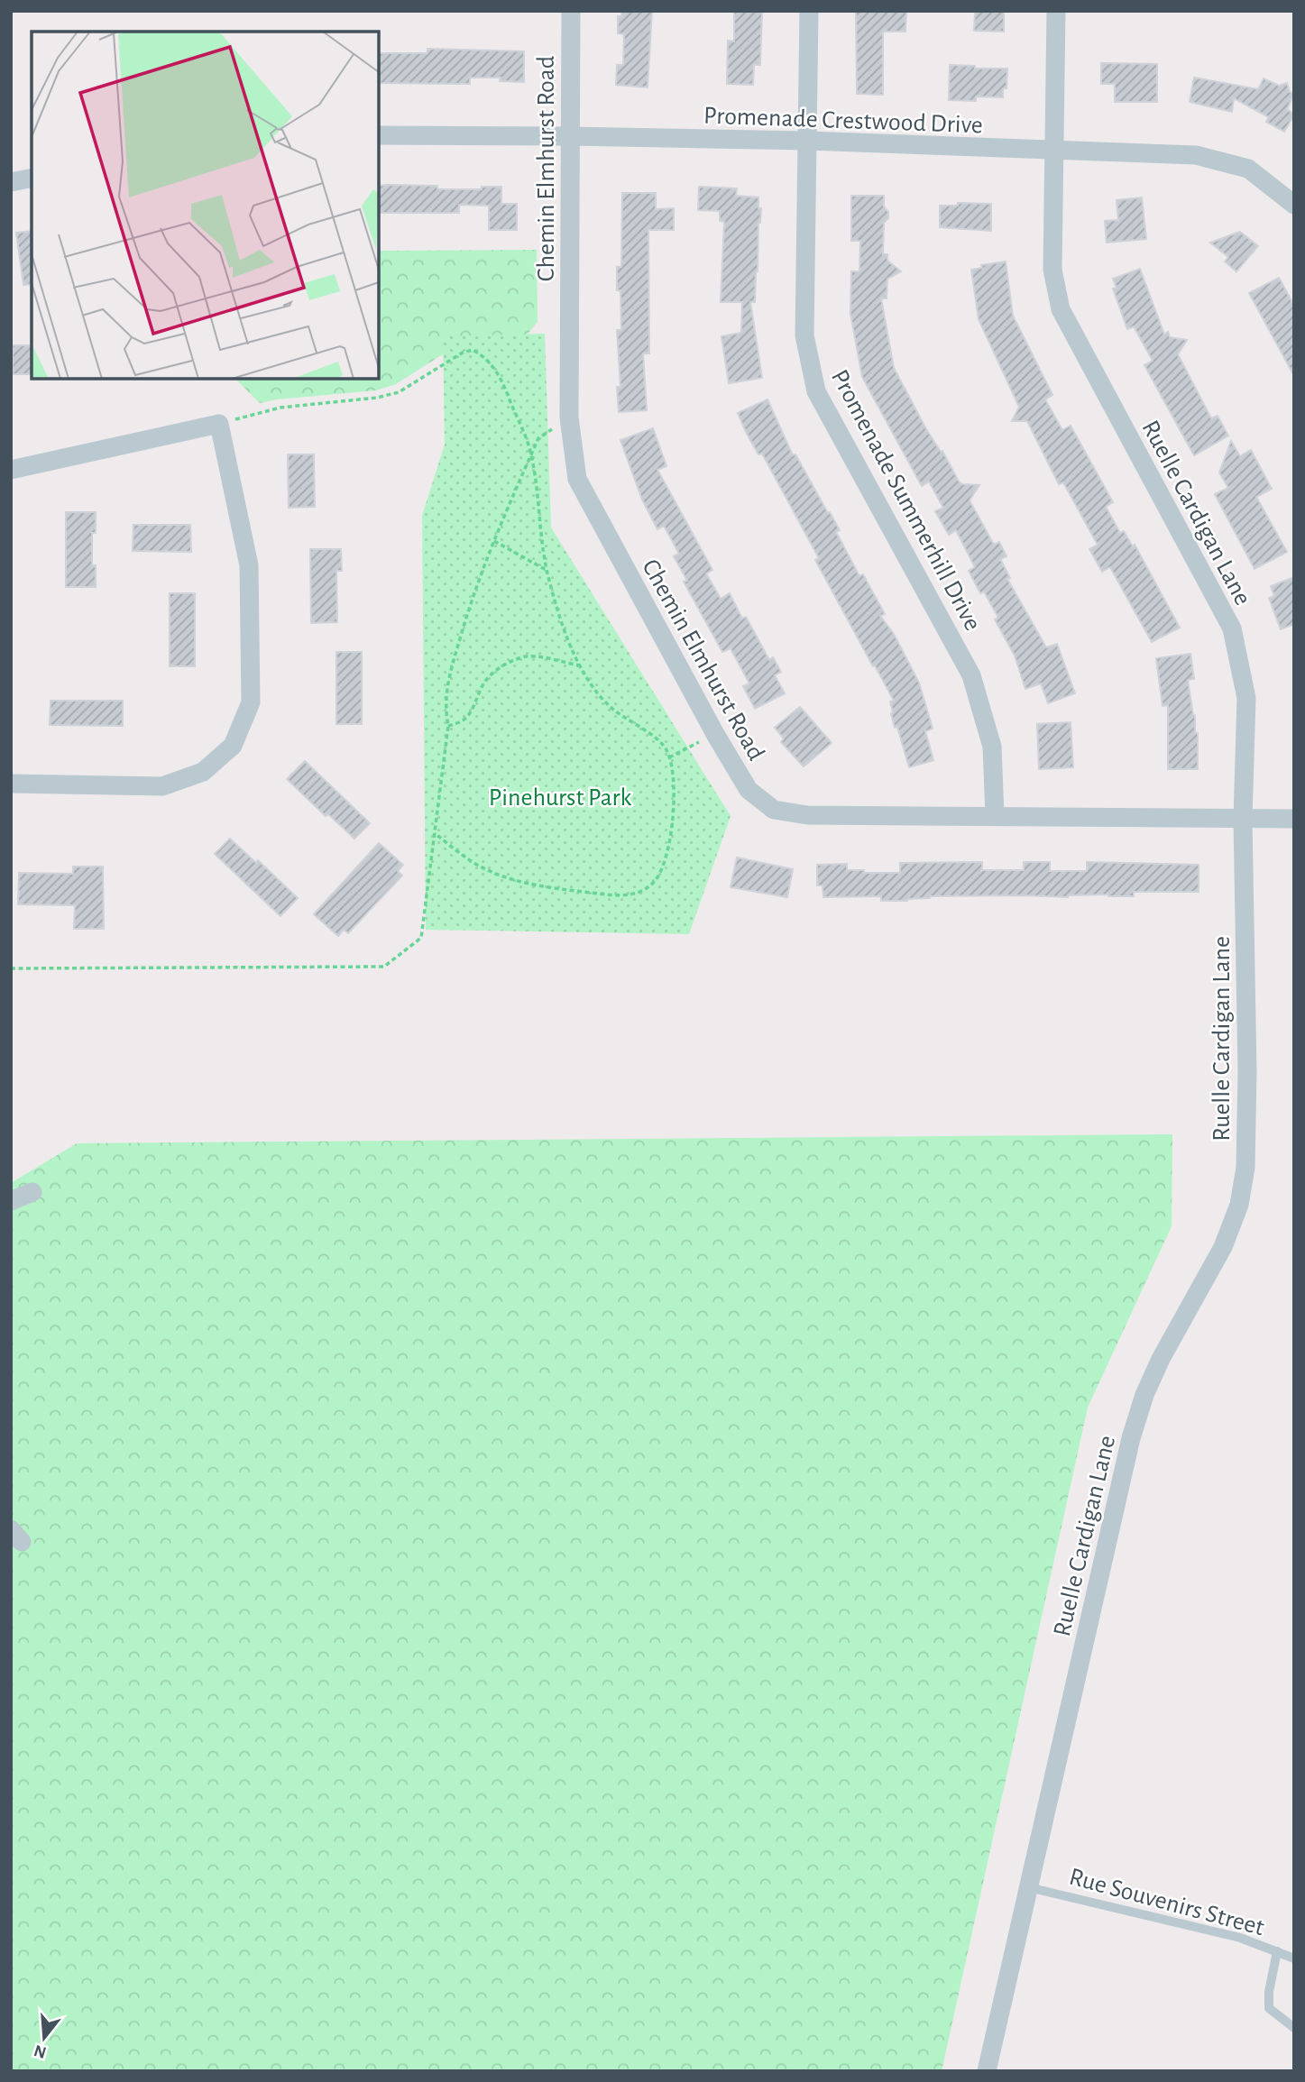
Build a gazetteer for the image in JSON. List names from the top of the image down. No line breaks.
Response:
{"streets":{"street":["Promenade Crestwood Drive","Chemin Elmhurst Road","Promenade Summerhill Drive","Ruelle Cardigan Lane"],"lane":["Rue Souvenirs Street"]},"crossings":[["Promenade Crestwood Drive","Chemin Elmhurst Road"],["Promenade Crestwood Drive","Promenade Summerhill Drive"],["Promenade Crestwood Drive","Ruelle Cardigan Lane"],["Chemin Elmhurst Road","Promenade Summerhill Drive"],["Chemin Elmhurst Road","Ruelle Cardigan Lane"],["Ruelle Cardigan Lane","Rue Souvenirs Street"]],"parks":["Pinehurst Park"],"north":"bottom"}
